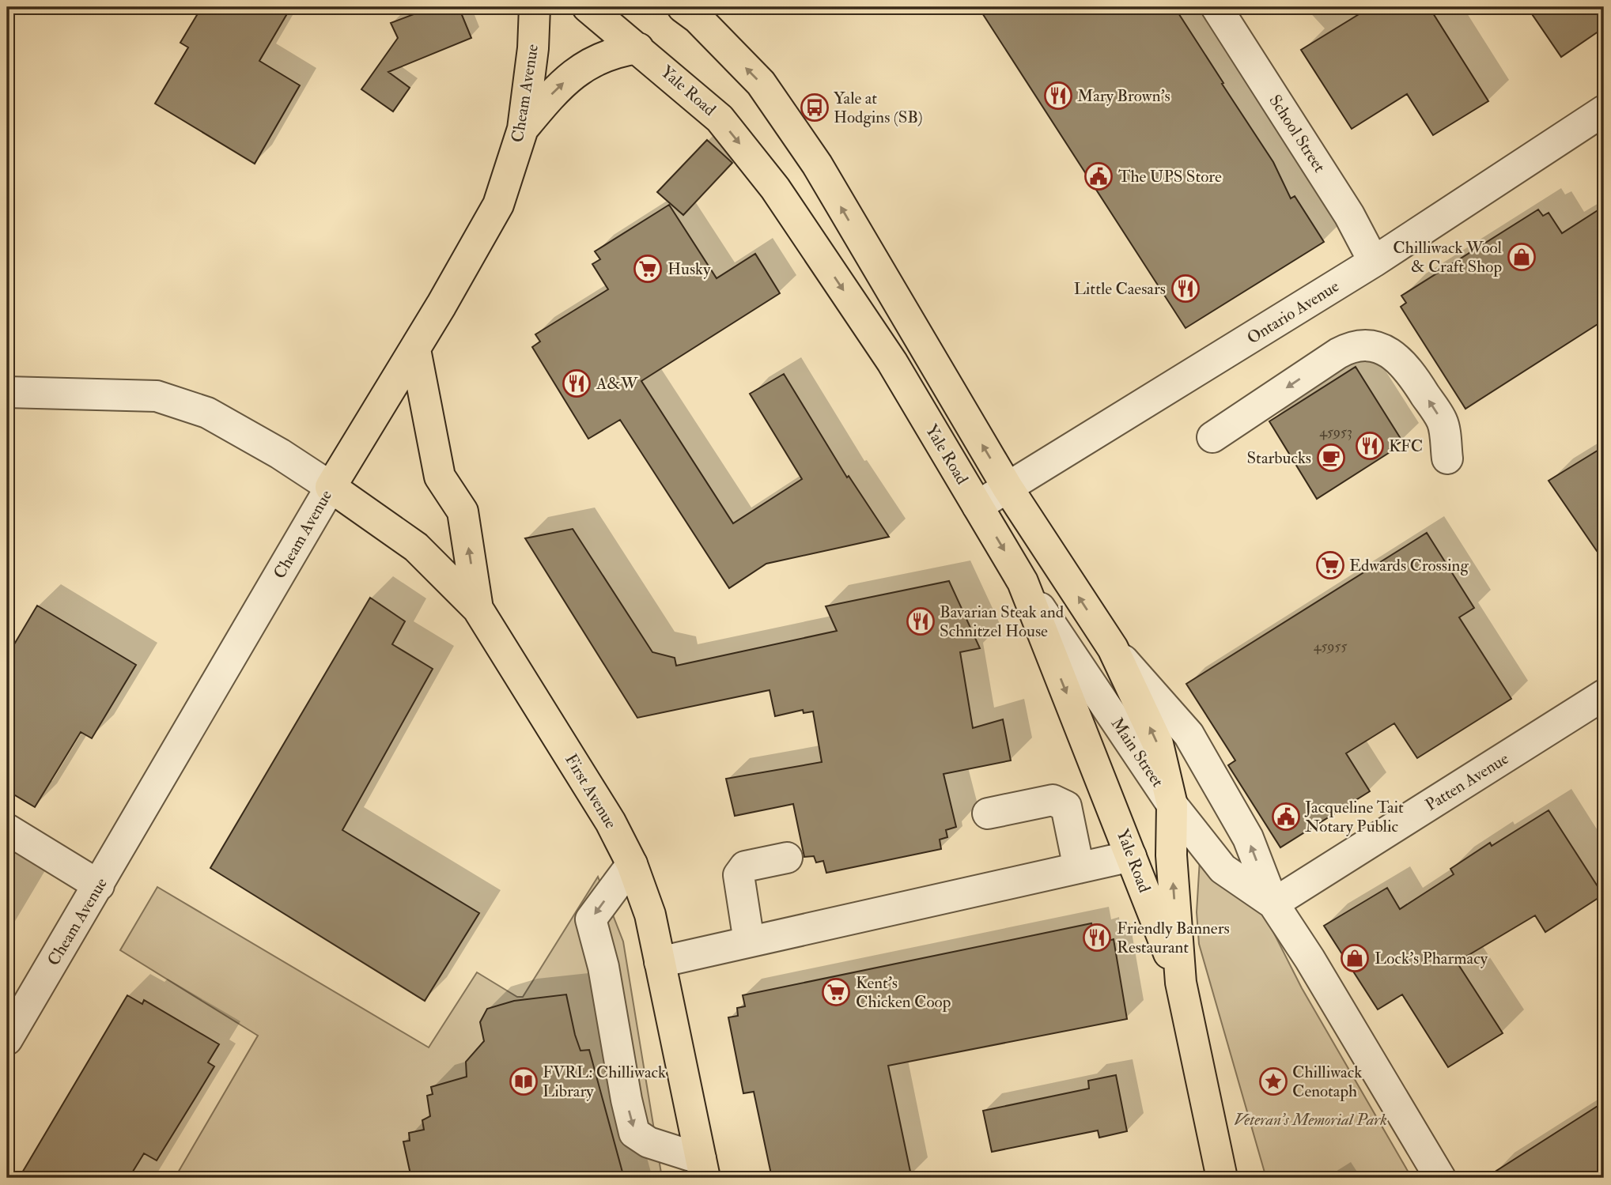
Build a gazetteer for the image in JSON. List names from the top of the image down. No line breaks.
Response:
{"streets":{"main road":["Yale Road","Cheam Avenue","First Avenue"],"street":["School Street","Ontario Avenue","Main Street","Patten Avenue"]},"crossings":[["Yale Road","Ontario Avenue"],["Yale Road","Main Street"],["Cheam Avenue","First Avenue"],["School Street","Ontario Avenue"],["Main Street","Patten Avenue"]],"parks":["Veteran's Memorial Park"],"places":{"restaurant":["Mary Brown's","Little Caesars","A&W","KFC","Bavarian Steak and Schnitzel House","Friendly Banners Restaurant"],"bus stop":["Yale at Hodgins (SB)"],"public building":["The UPS Store","Jacqueline Tait Notary Public"],"shop":["Chilliwack Wool & Craft Shop","Lock's Pharmacy"],"supermarket":["Husky","Edwards Crossing","Kent's Chicken Coop"],"cafe":["Starbucks"],"library":["FVRL: Chilliwack Library"],"place":["Chilliwack Cenotaph"]},"house_numbers":["45953","45955"]}
